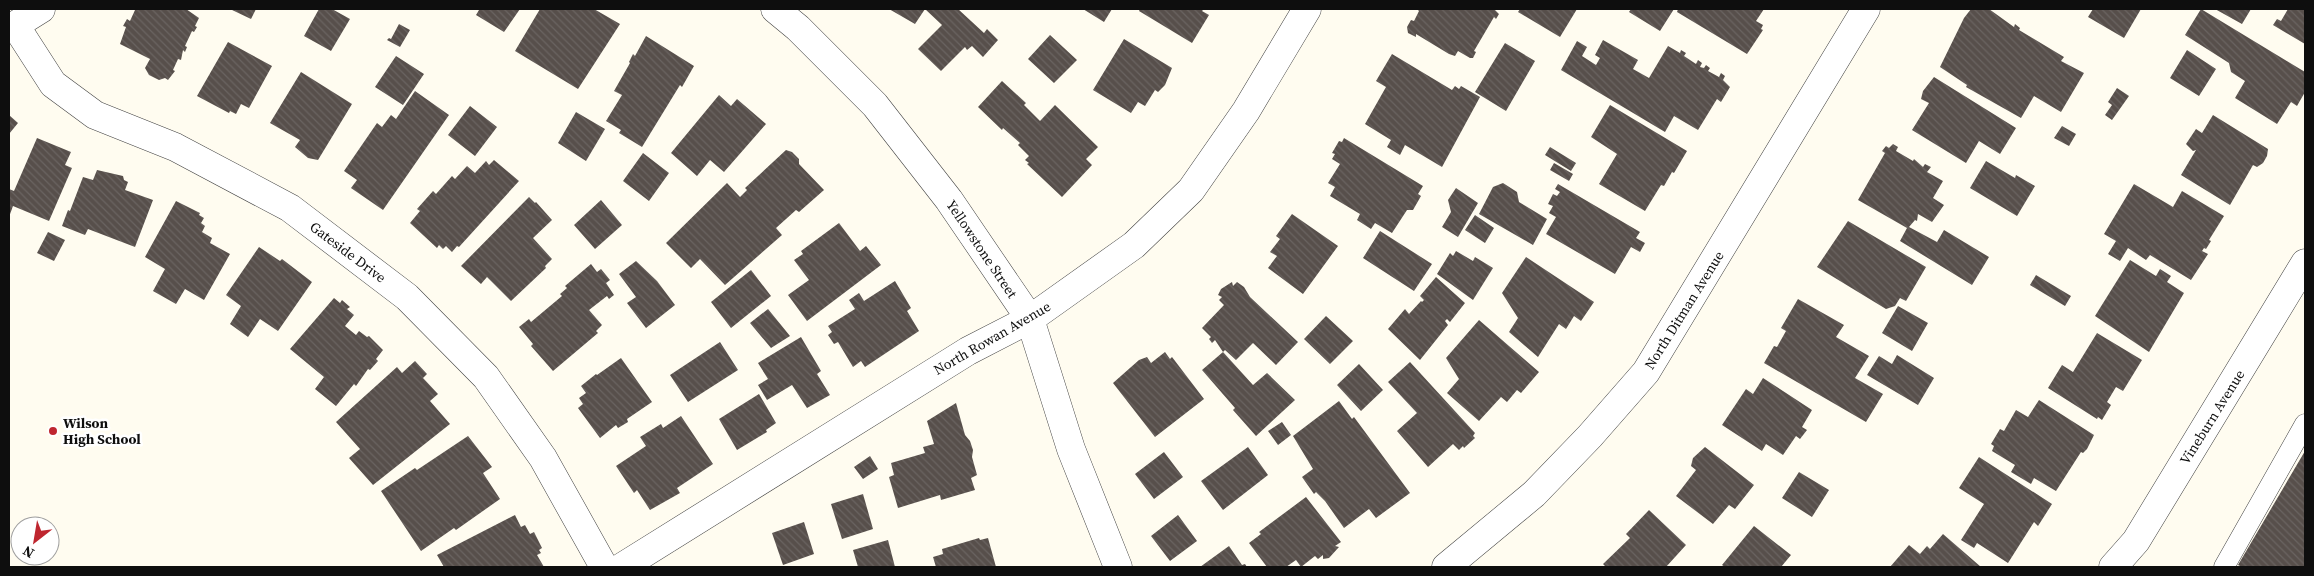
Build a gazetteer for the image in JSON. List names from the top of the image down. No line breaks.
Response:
{"streets":{"street":["Yellowstone Street","Gateside Drive","North Ditman Avenue","North Rowan Avenue","Vineburn Avenue"]},"crossings":[["Yellowstone Street","North Rowan Avenue"]],"places":["Wilson High School"],"north":"bottom left"}
